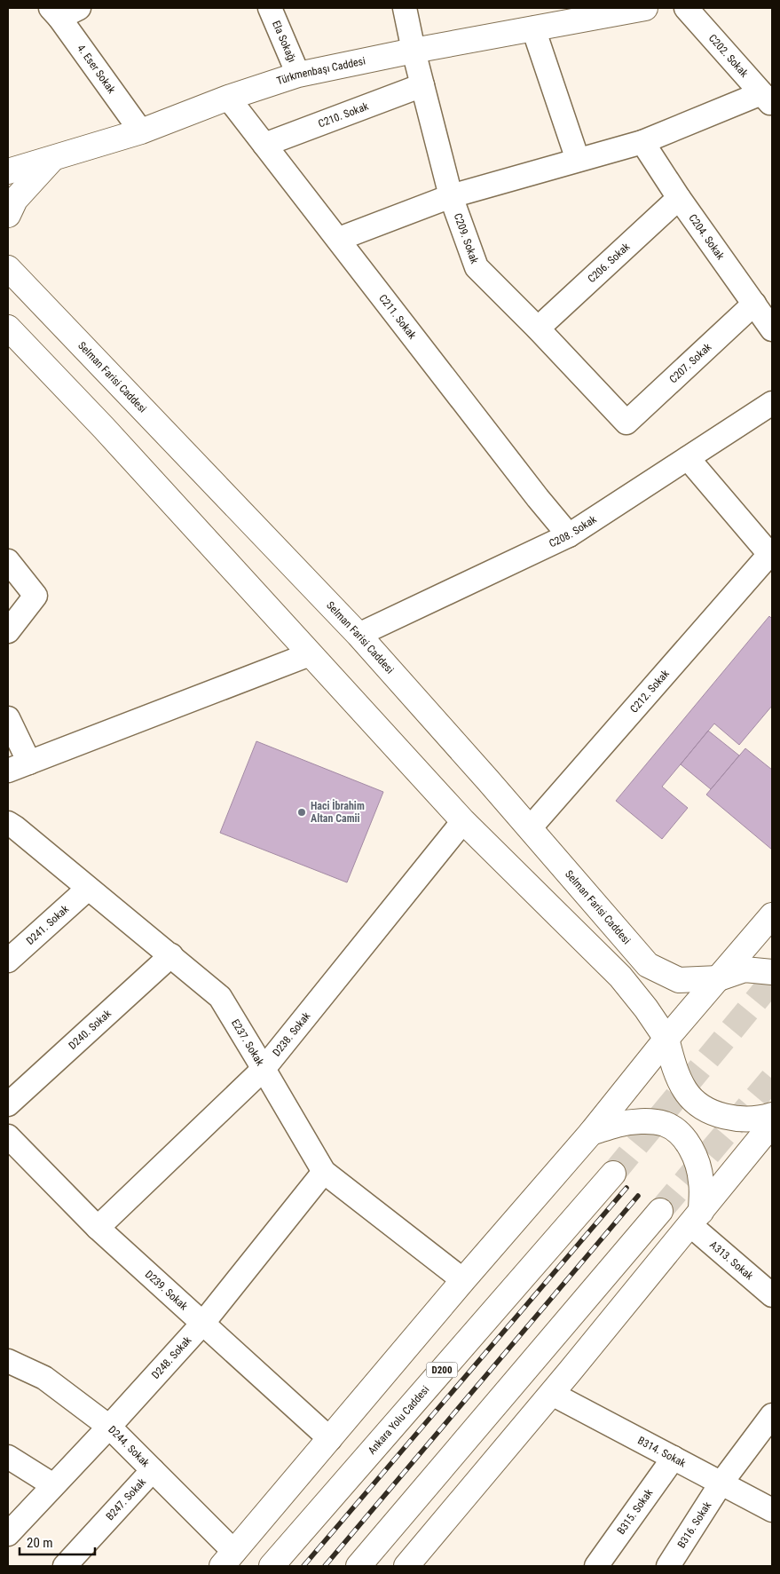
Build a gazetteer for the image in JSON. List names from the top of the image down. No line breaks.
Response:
{"streets":{"main road":["Türkmenbaşı Caddesi","Selman Farisi Caddesi","D200","Ankara Yolu Caddesi"],"street":["Ela Sokağı","C202. Sokak","4. Eser Sokak","C210. Sokak","C204. Sokak","C209. Sokak","C206. Sokak","C211. Sokak","C207. Sokak","C208. Sokak","C212. Sokak","D241. Sokak","D240. Sokak","D238. Sokak","E237. Sokak","A313. Sokak","D239. Sokak","D248. Sokak","D244. Sokak","B314. Sokak","B247. Sokak","B315. Sokak","B316. Sokak"]},"crossings":[["Ela Sokağı","Türkmenbaşı Caddesi"],["4. Eser Sokak","Türkmenbaşı Caddesi"],["Türkmenbaşı Caddesi","C209. Sokak"],["Türkmenbaşı Caddesi","C211. Sokak"],["C210. Sokak","C209. Sokak"],["C210. Sokak","C211. Sokak"],["C204. Sokak","C206. Sokak"],["C204. Sokak","C207. Sokak"],["C209. Sokak","C206. Sokak"],["C209. Sokak","C207. Sokak"],["C211. Sokak","C208. Sokak"],["Selman Farisi Caddesi","C208. Sokak"],["Selman Farisi Caddesi","C212. Sokak"],["C208. Sokak","C212. Sokak"],["D241. Sokak","E237. Sokak"],["D240. Sokak","E237. Sokak"],["D238. Sokak","E237. Sokak"],["D238. Sokak","D239. Sokak"],["E237. Sokak","D248. Sokak"],["D239. Sokak","D248. Sokak"],["D248. Sokak","D244. Sokak"],["D244. Sokak","B247. Sokak"],["B314. Sokak","B315. Sokak"],["B314. Sokak","B316. Sokak"]],"places":["Haci İbrahim Altan Camii"],"scale_bar":"20 m"}
